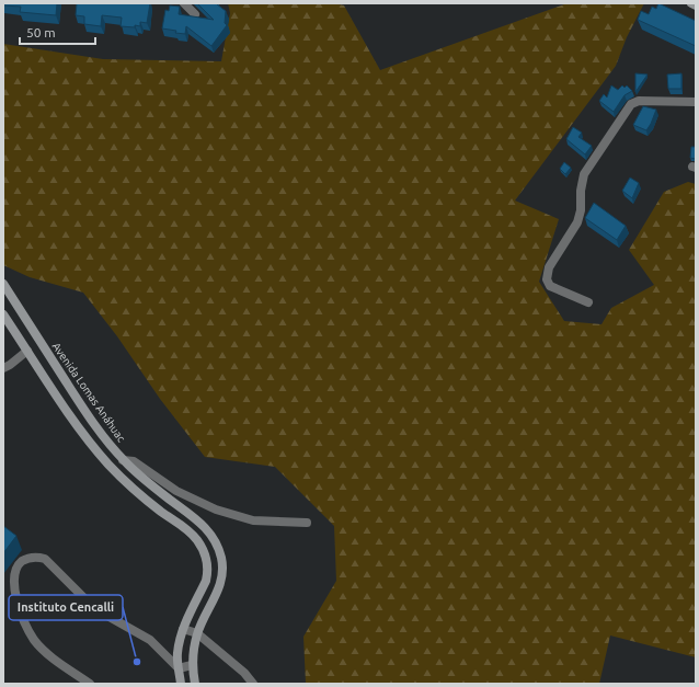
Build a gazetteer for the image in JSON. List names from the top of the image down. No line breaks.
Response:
{"streets":{"main road":["Avenida Lomas Anáhuac"]},"places":["Instituto Cencalli"],"scale_bar":"50 m"}
